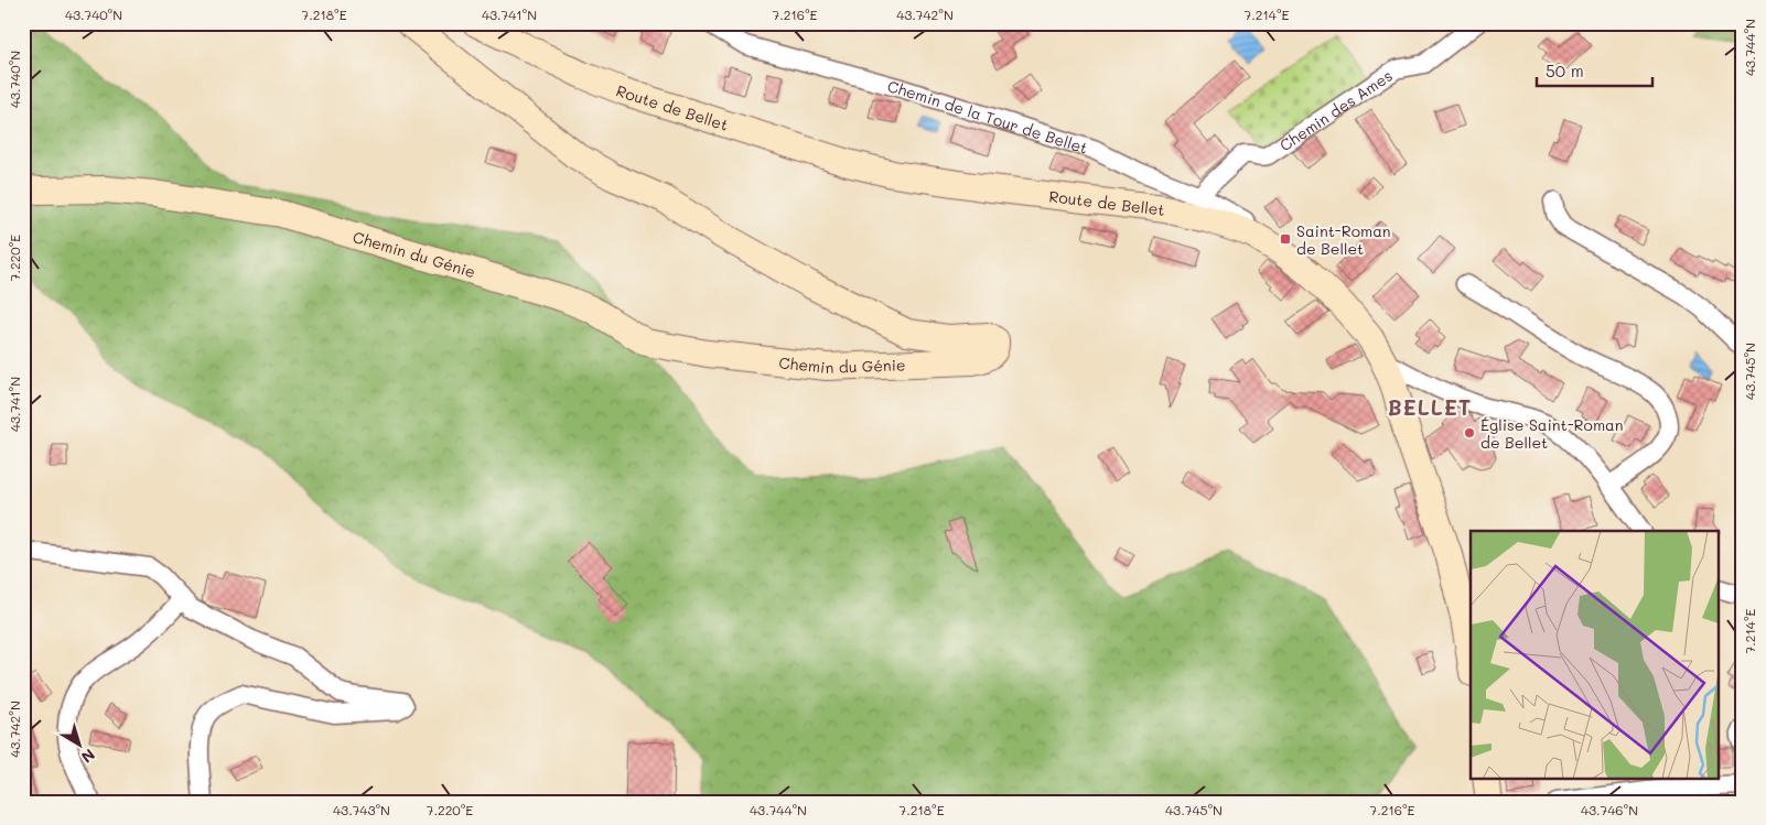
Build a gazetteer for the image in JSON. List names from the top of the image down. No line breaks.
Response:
{"streets":{"street":["Route de Bellet","Chemin des Ames","Chemin de la Tour de Bellet","Chemin du Génie"]},"crossings":[["Route de Bellet","Chemin de la Tour de Bellet"],["Chemin des Ames","Chemin de la Tour de Bellet"]],"districts":["BELLET"],"places":{"transit":["Saint-Roman de Bellet"],"other":["Église Saint-Roman de Bellet"]},"scale_bar":"50 m","north":"bottom right","coordinates":["43.740°N","7.218°E","43.741°N","7.216°E","43.742°N","7.214°E","43.744°N","7.220°E","43.745°N","43.743°N","43.746°N"]}
